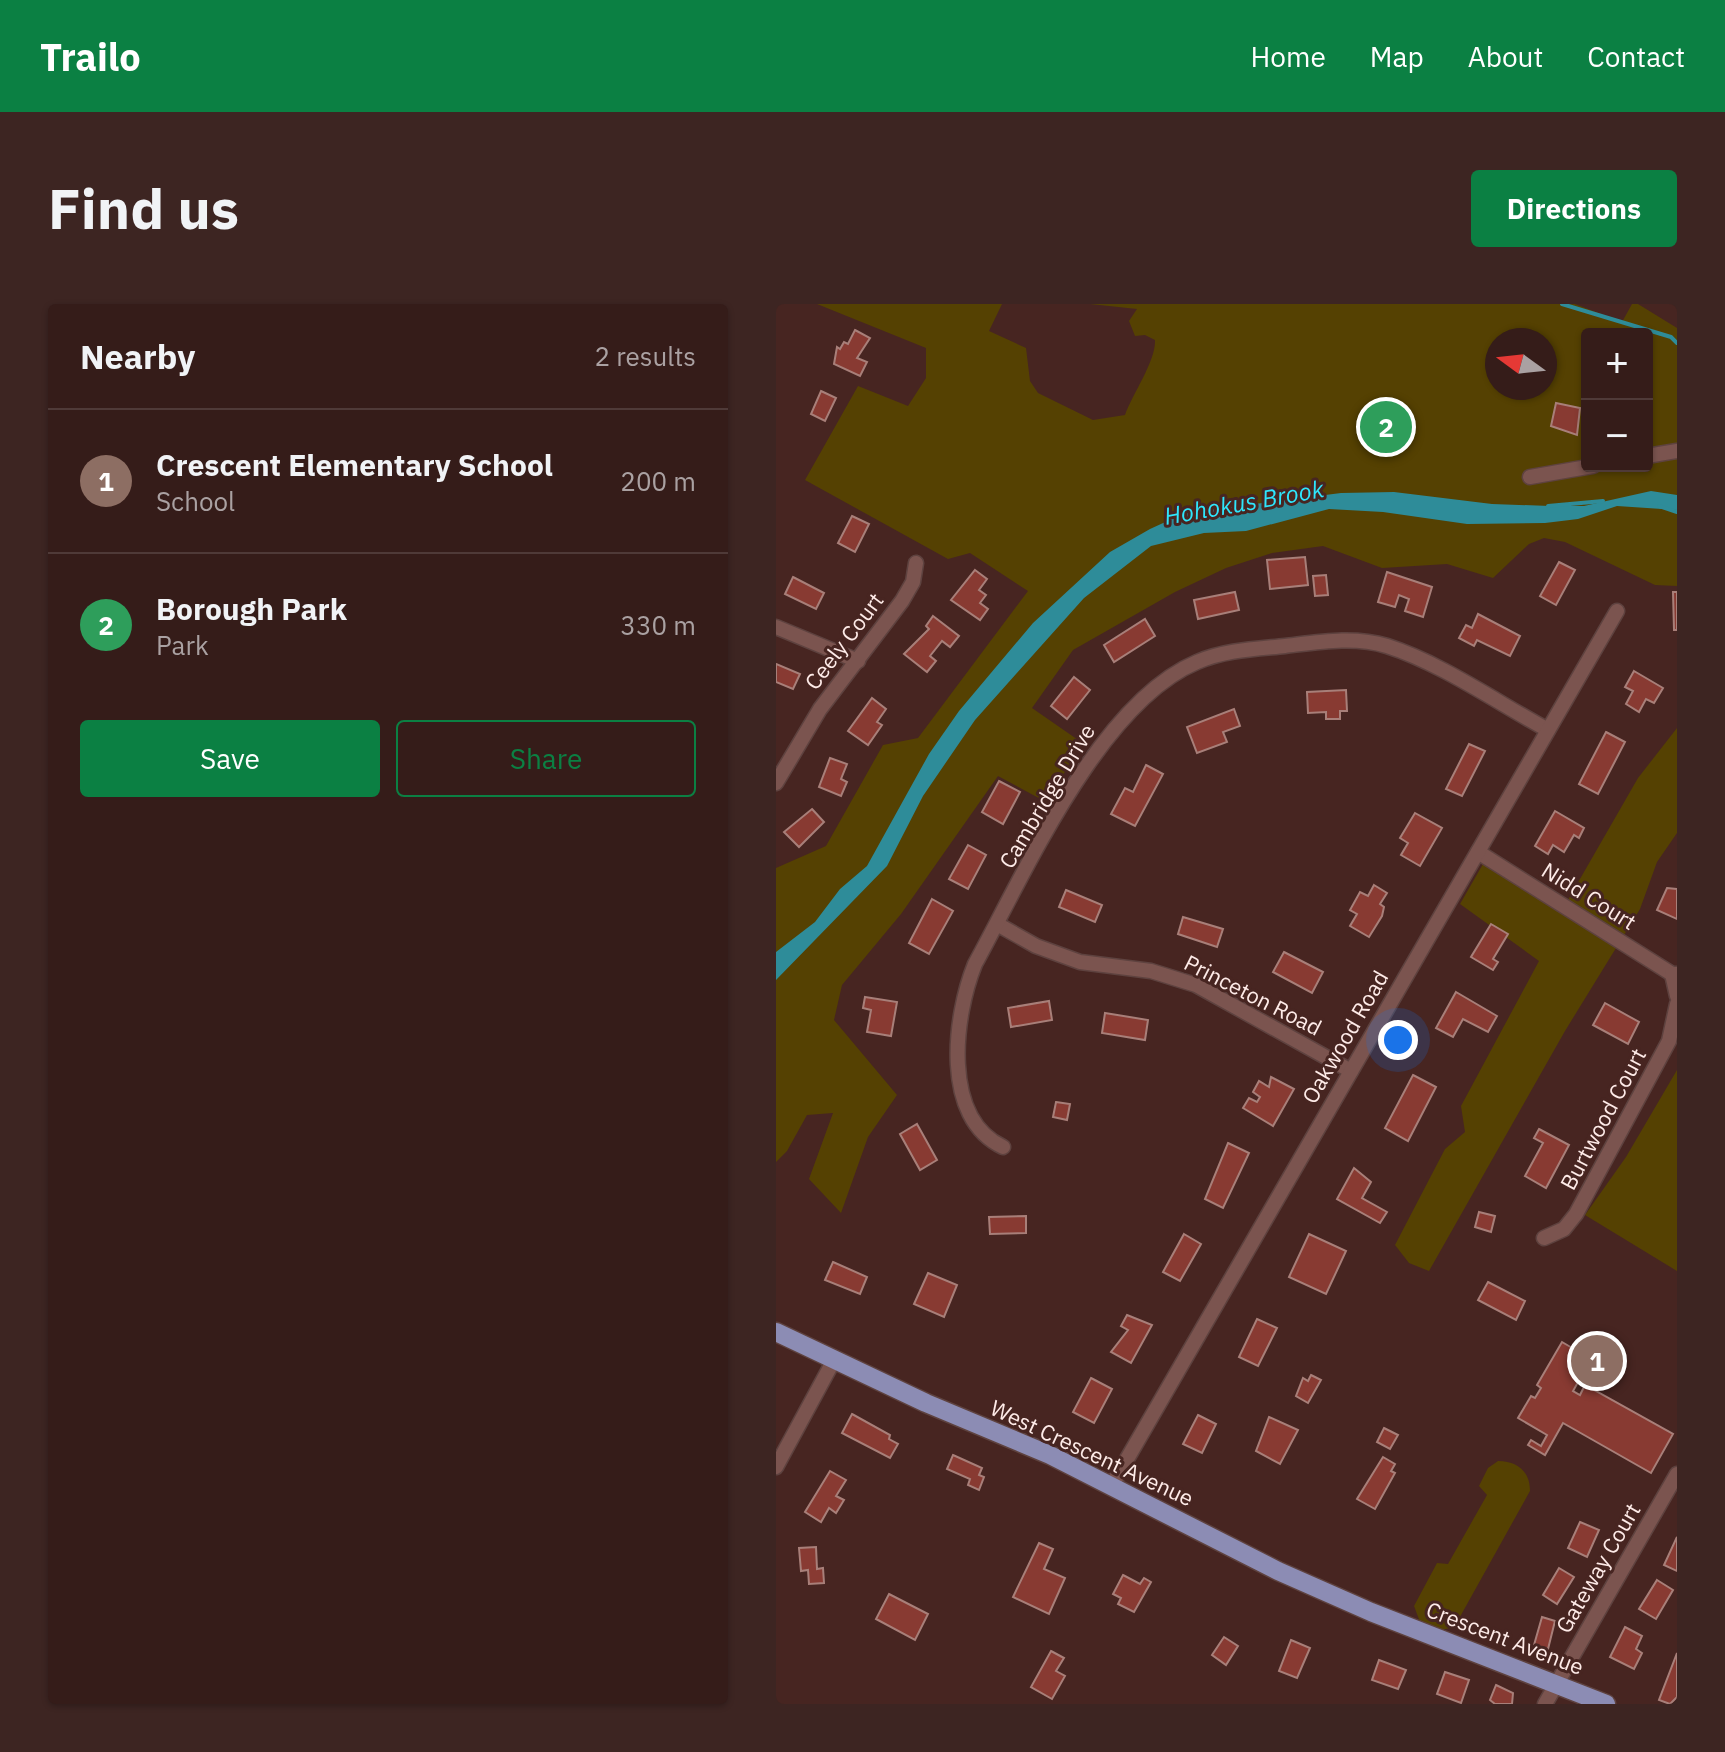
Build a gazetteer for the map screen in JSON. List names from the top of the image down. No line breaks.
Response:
{"streets":{"main road":["West Crescent Avenue","Crescent Avenue"],"street":["Ceely Court","Cambridge Drive","Nidd Court","Princeton Road","Oakwood Road","Burtwood Court","Gateway Court"]},"crossings":[["Cambridge Drive","Princeton Road"],["Cambridge Drive","Oakwood Road"],["Nidd Court","Oakwood Road"],["Princeton Road","Oakwood Road"],["Oakwood Road","West Crescent Avenue"],["West Crescent Avenue","Crescent Avenue"],["Gateway Court","Crescent Avenue"]],"water":["Hohokus Brook"],"north":"left","page":{"header":"Trailo","nav":["Home","Map","About","Contact"],"buttons":["Directions",["Save","Share"]],"title":"Find us","heading":["Nearby","2 results"],"map_buttons":["+","−"],"pins":["2","1"],"list":[{"mark":"1","name":"Crescent Elementary School","note":"School","value":"200 m"},{"mark":"2","name":"Borough Park","note":"Park","value":"330 m"}]}}
